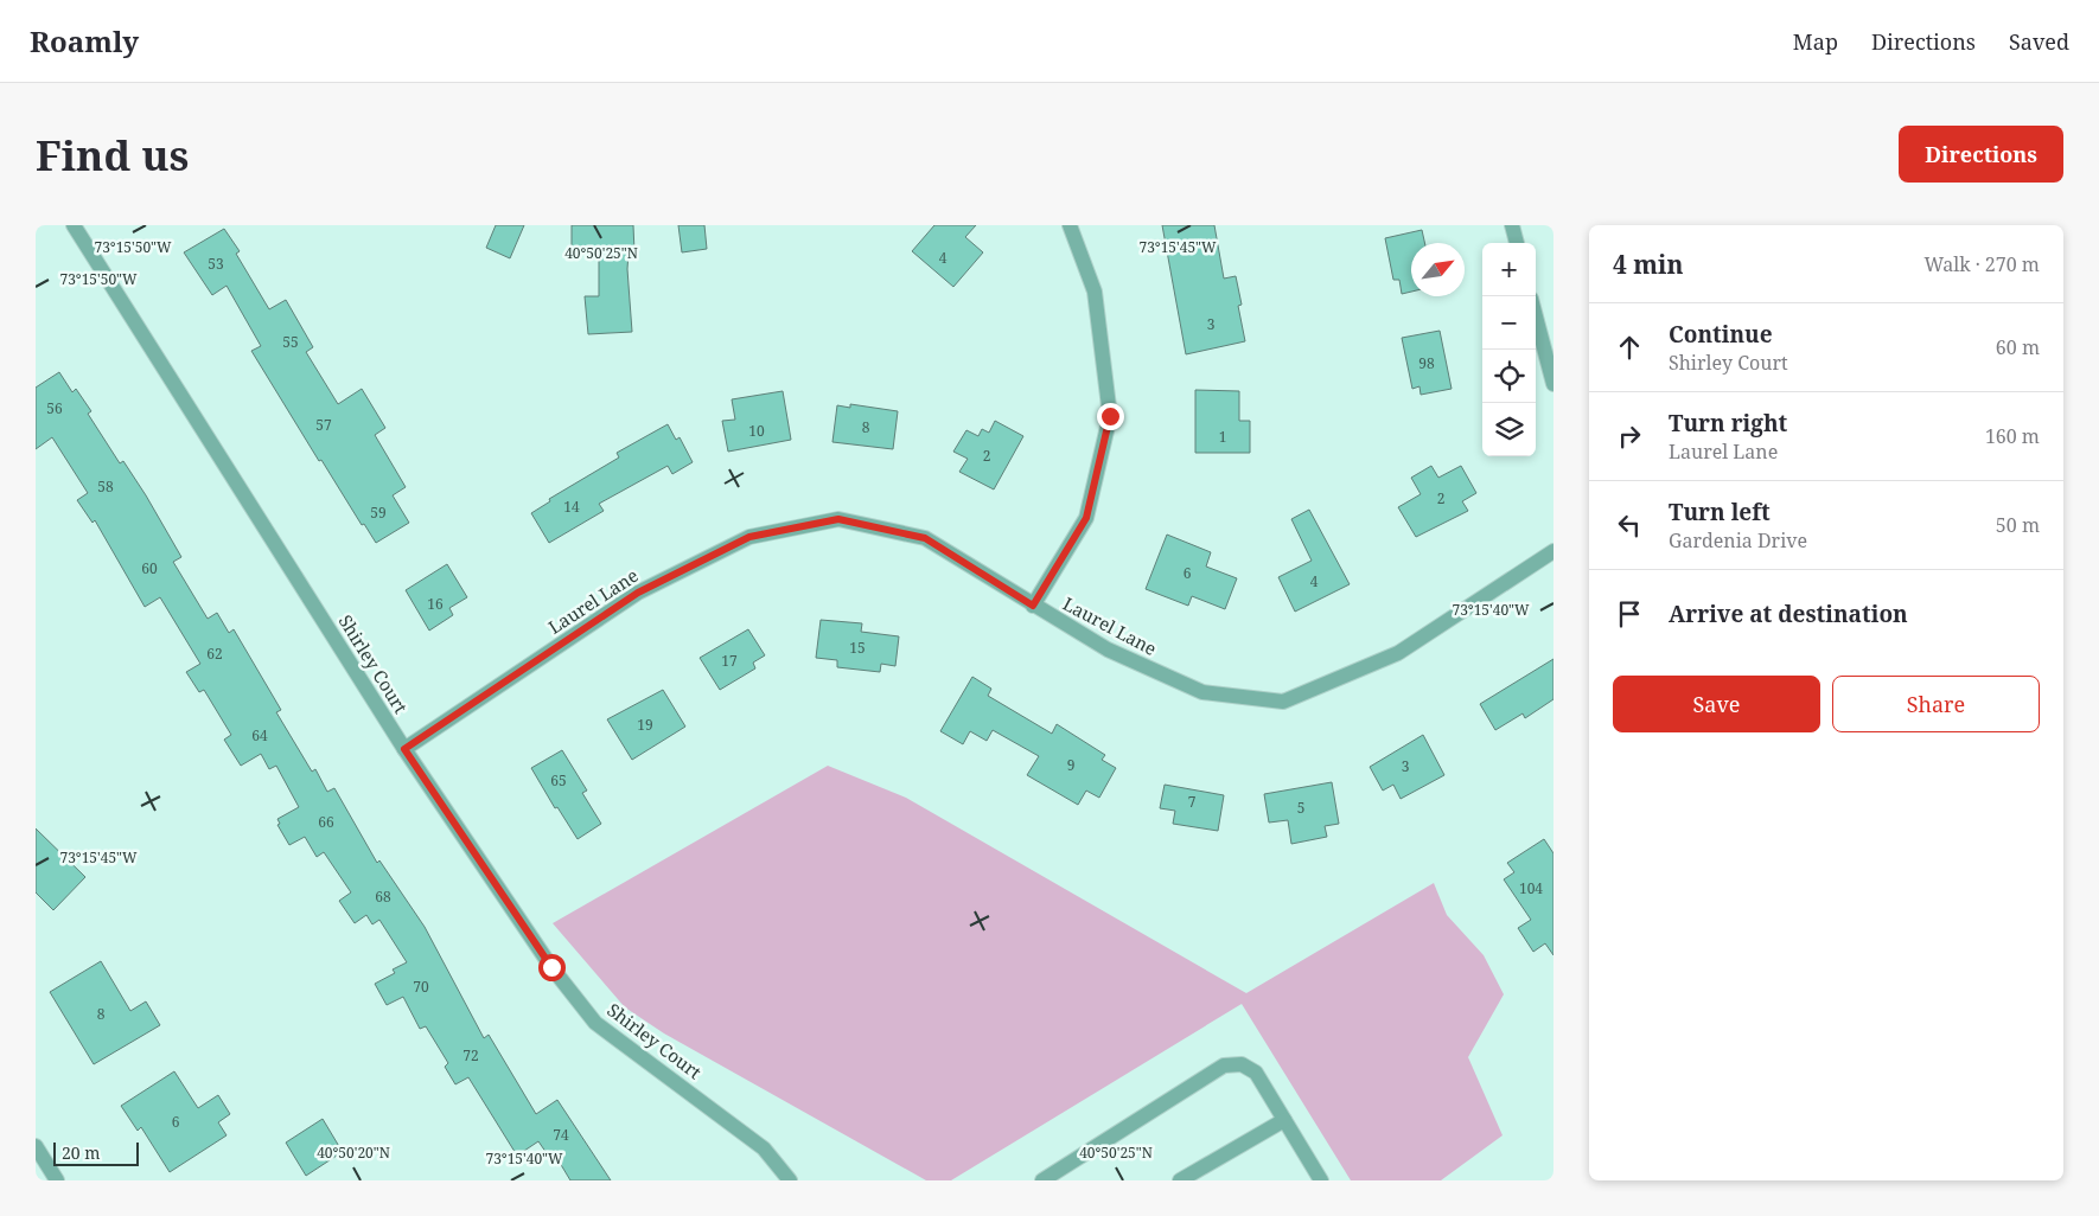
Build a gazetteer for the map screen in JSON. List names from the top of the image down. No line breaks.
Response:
{"streets":{"street":["Laurel Lane","Shirley Court"]},"crossings":[["Laurel Lane","Shirley Court"]],"house_numbers":["4","53","3","55","98","56","57","8","10","1","2","58","2","14","59","60","6","4","16","15","62","17","19","64","9","3","65","7","5","66","104","68","70","8","72","6","74"],"scale_bar":"20 m","north":"top right","page":{"header":"Roamly","nav":["Map","Directions","Saved"],"buttons":["Directions",["Save","Share"]],"title":"Find us","heading":["4 min","Walk · 270 m"],"map_buttons":["+","−"],"list":[["Continue","Shirley Court","60 m"],["Turn right","Laurel Lane","160 m"],["Turn left","Gardenia Drive","50 m"],"Arrive at destination"],"scale":"20 m"},"coordinates":["73°15'50\"W","73°15'45\"W","40°50'25\"N","73°15'40\"W","40°50'20\"N"]}
